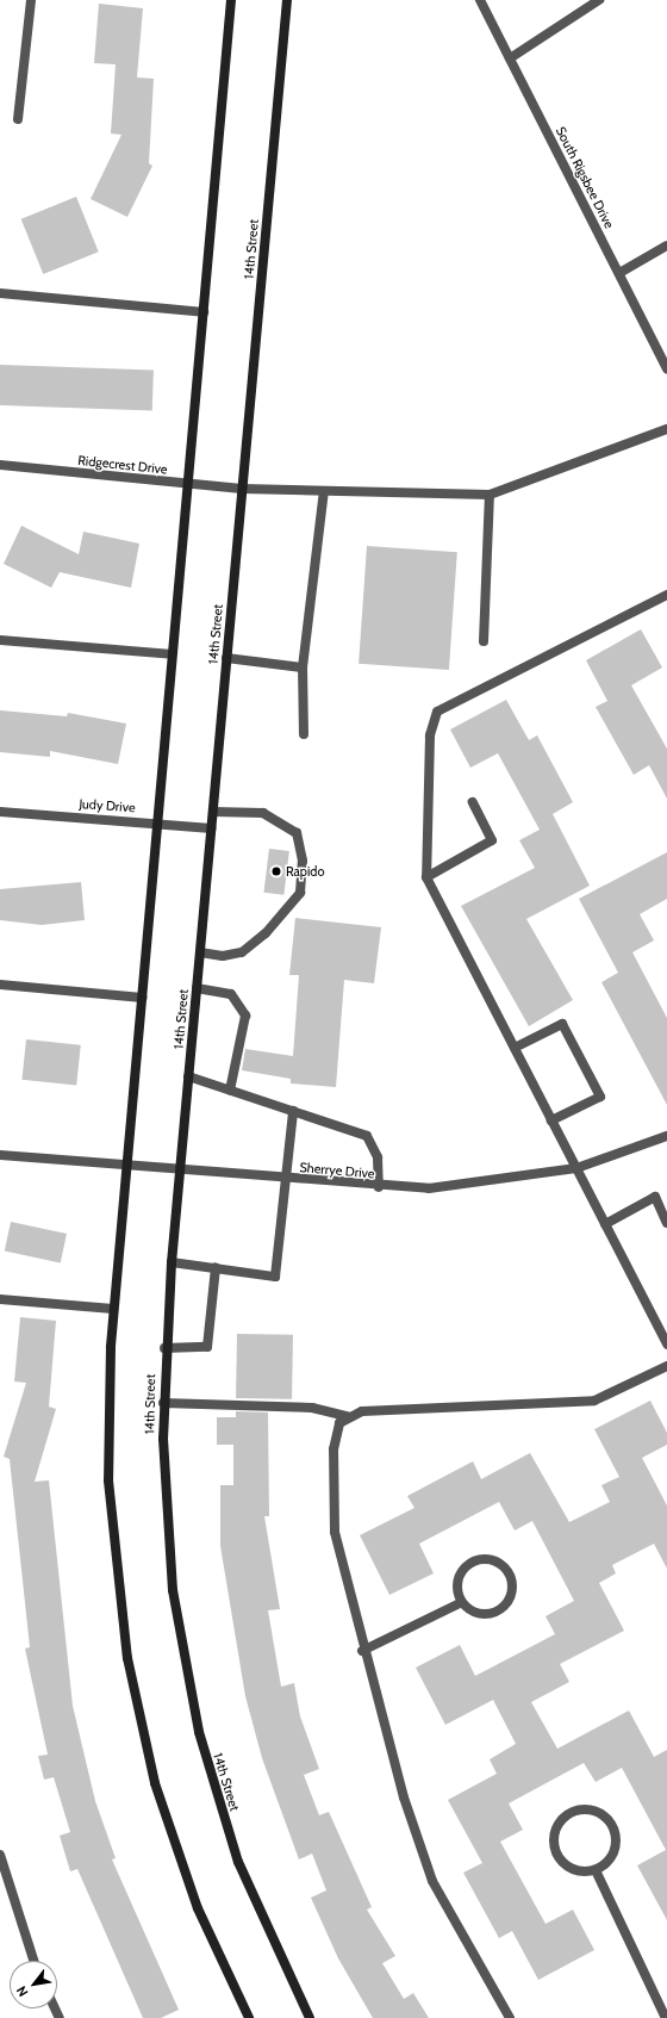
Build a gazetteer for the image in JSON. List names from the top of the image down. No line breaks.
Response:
{"streets":{"main road":["14th Street"],"street":["South Rigsbee Drive","Ridgecrest Drive","Judy Drive","Sherrye Drive"]},"crossings":[["14th Street","Ridgecrest Drive"],["14th Street","Judy Drive"],["14th Street","Sherrye Drive"]],"places":["Rapido"],"north":"bottom left"}
